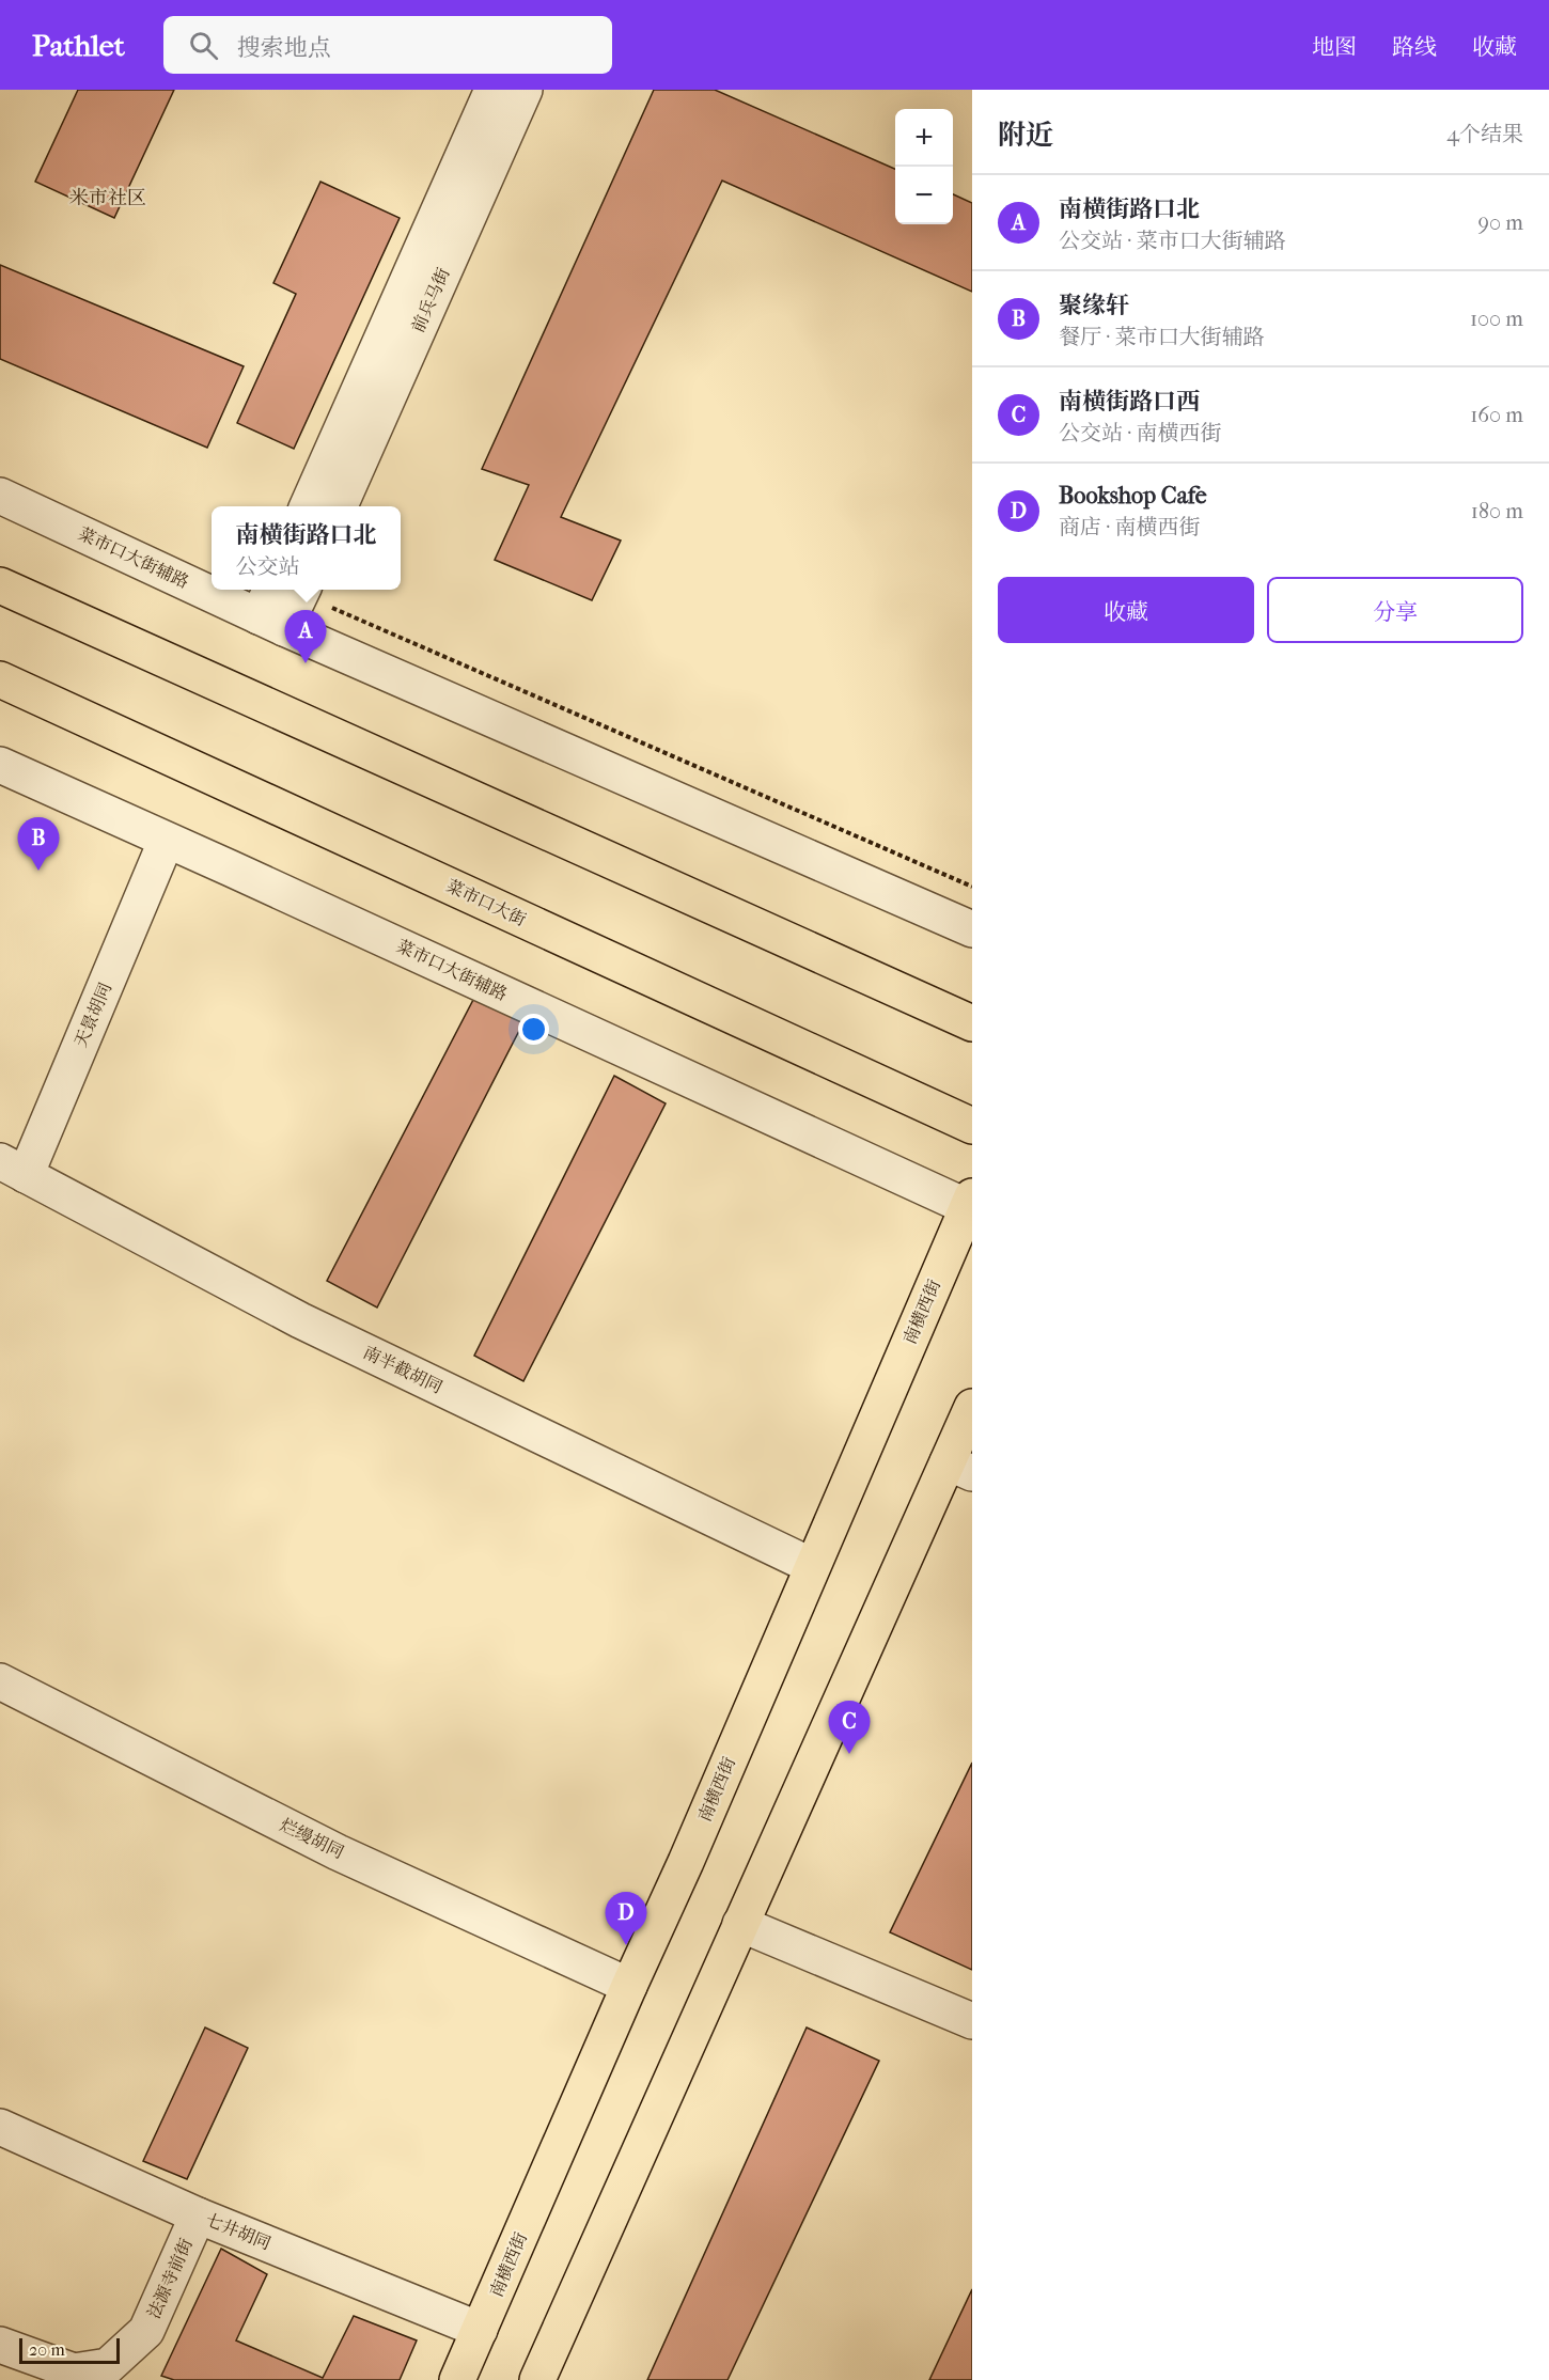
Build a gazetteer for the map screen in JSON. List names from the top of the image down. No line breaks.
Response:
{"streets":{"main road":["菜市口大街","南横西街"],"street":["前兵马街","菜市口大街辅路","天景胡同","南半截胡同","烂缦胡同","七井胡同","法源寺前街"]},"crossings":[["菜市口大街辅路","南横西街"],["天景胡同","南半截胡同"],["南横西街","南半截胡同"],["南横西街","烂缦胡同"],["南横西街","七井胡同"],["七井胡同","法源寺前街"]],"districts":["米市社区"],"scale_bar":"20 m","page":{"header":"Pathlet","search":"搜索地点","nav":["地图","路线","收藏"],"heading":["附近","4个结果"],"map_buttons":["+","−"],"list":[{"mark":"A","name":"南横街路口北","note":"公交站 · 菜市口大街辅路","value":"90 m"},{"mark":"B","name":"聚缘轩","note":"餐厅 · 菜市口大街辅路","value":"100 m"},{"mark":"C","name":"南横街路口西","note":"公交站 · 南横西街","value":"160 m"},{"mark":"D","name":"Bookshop Cafe","note":"商店 · 南横西街","value":"180 m"}],"popup":["南横街路口北","公交站"],"buttons":["收藏","分享"],"pins":["A","B","C","D"],"scale":"20 m"}}
